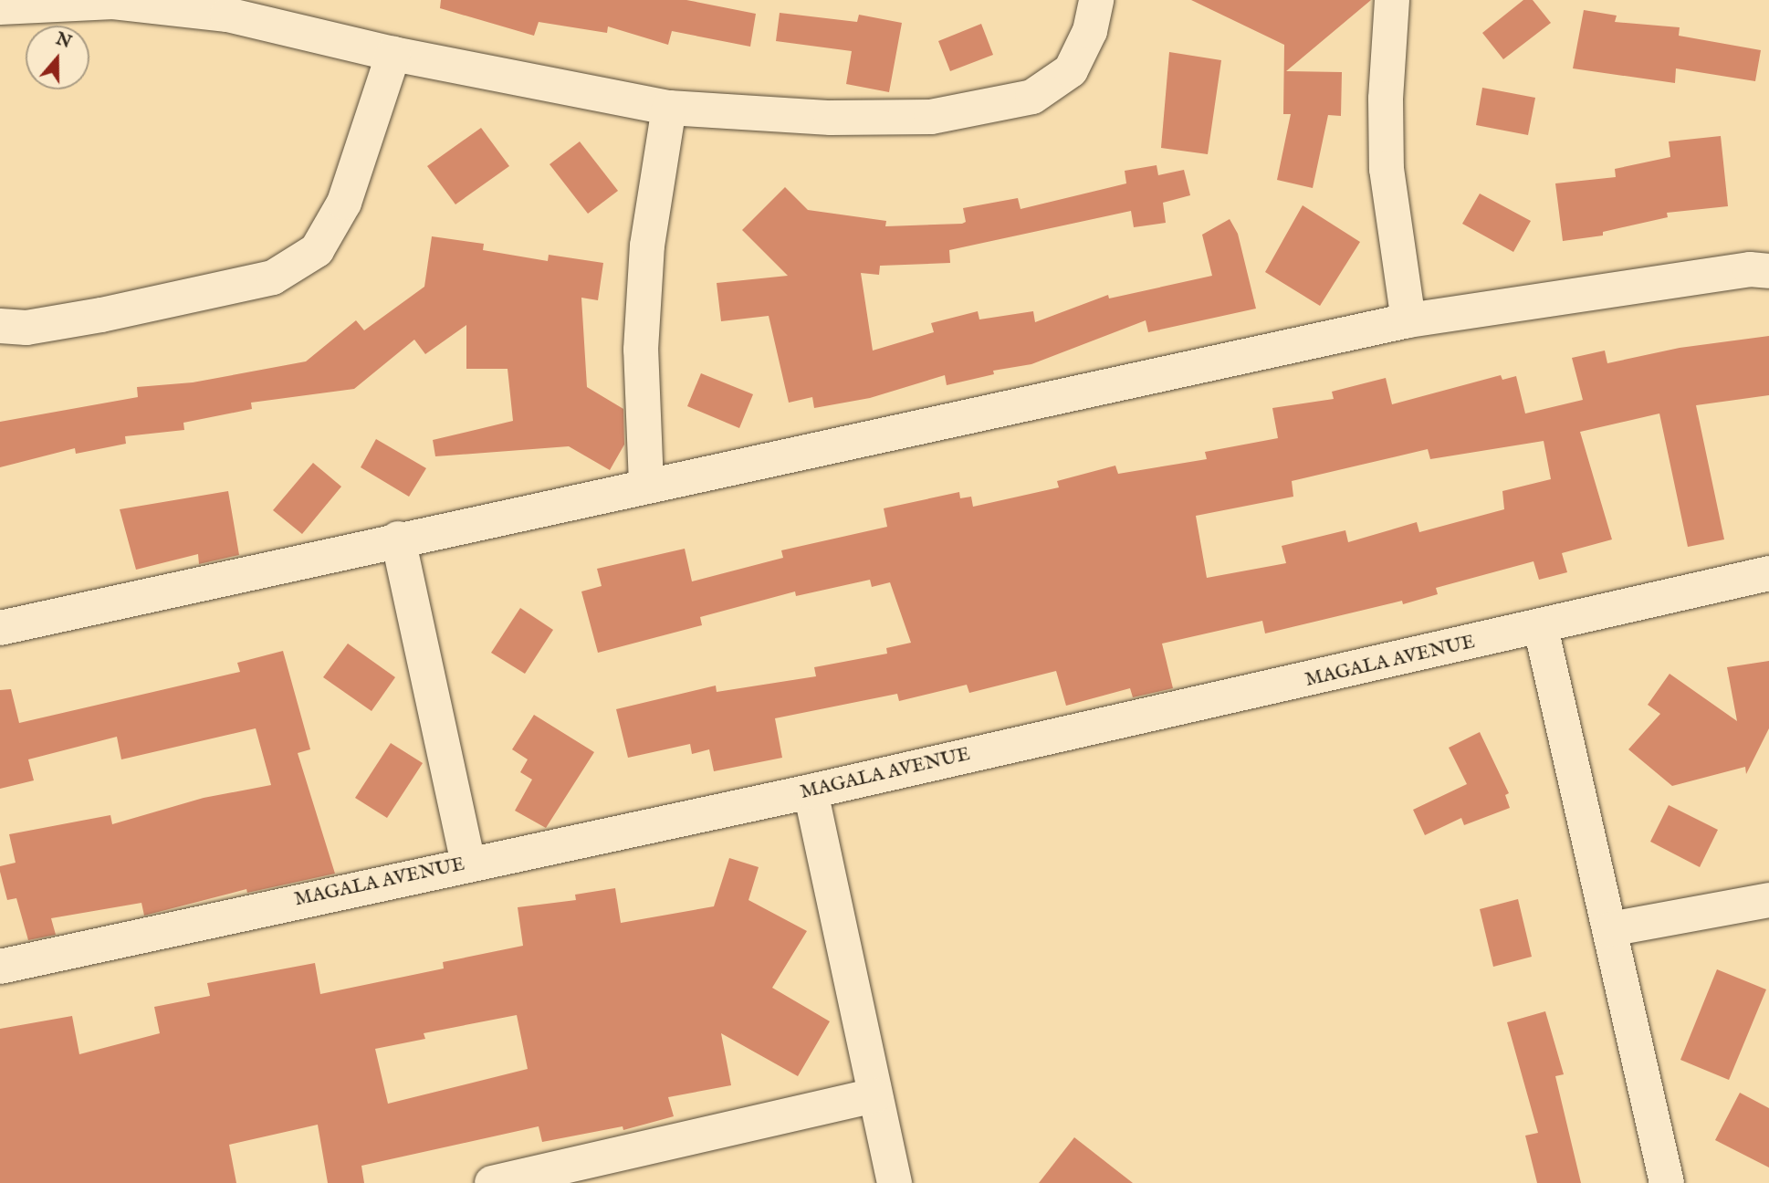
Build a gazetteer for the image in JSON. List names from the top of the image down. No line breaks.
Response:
{"streets":{"street":["MAGALA AVENUE"]},"north":"top"}
